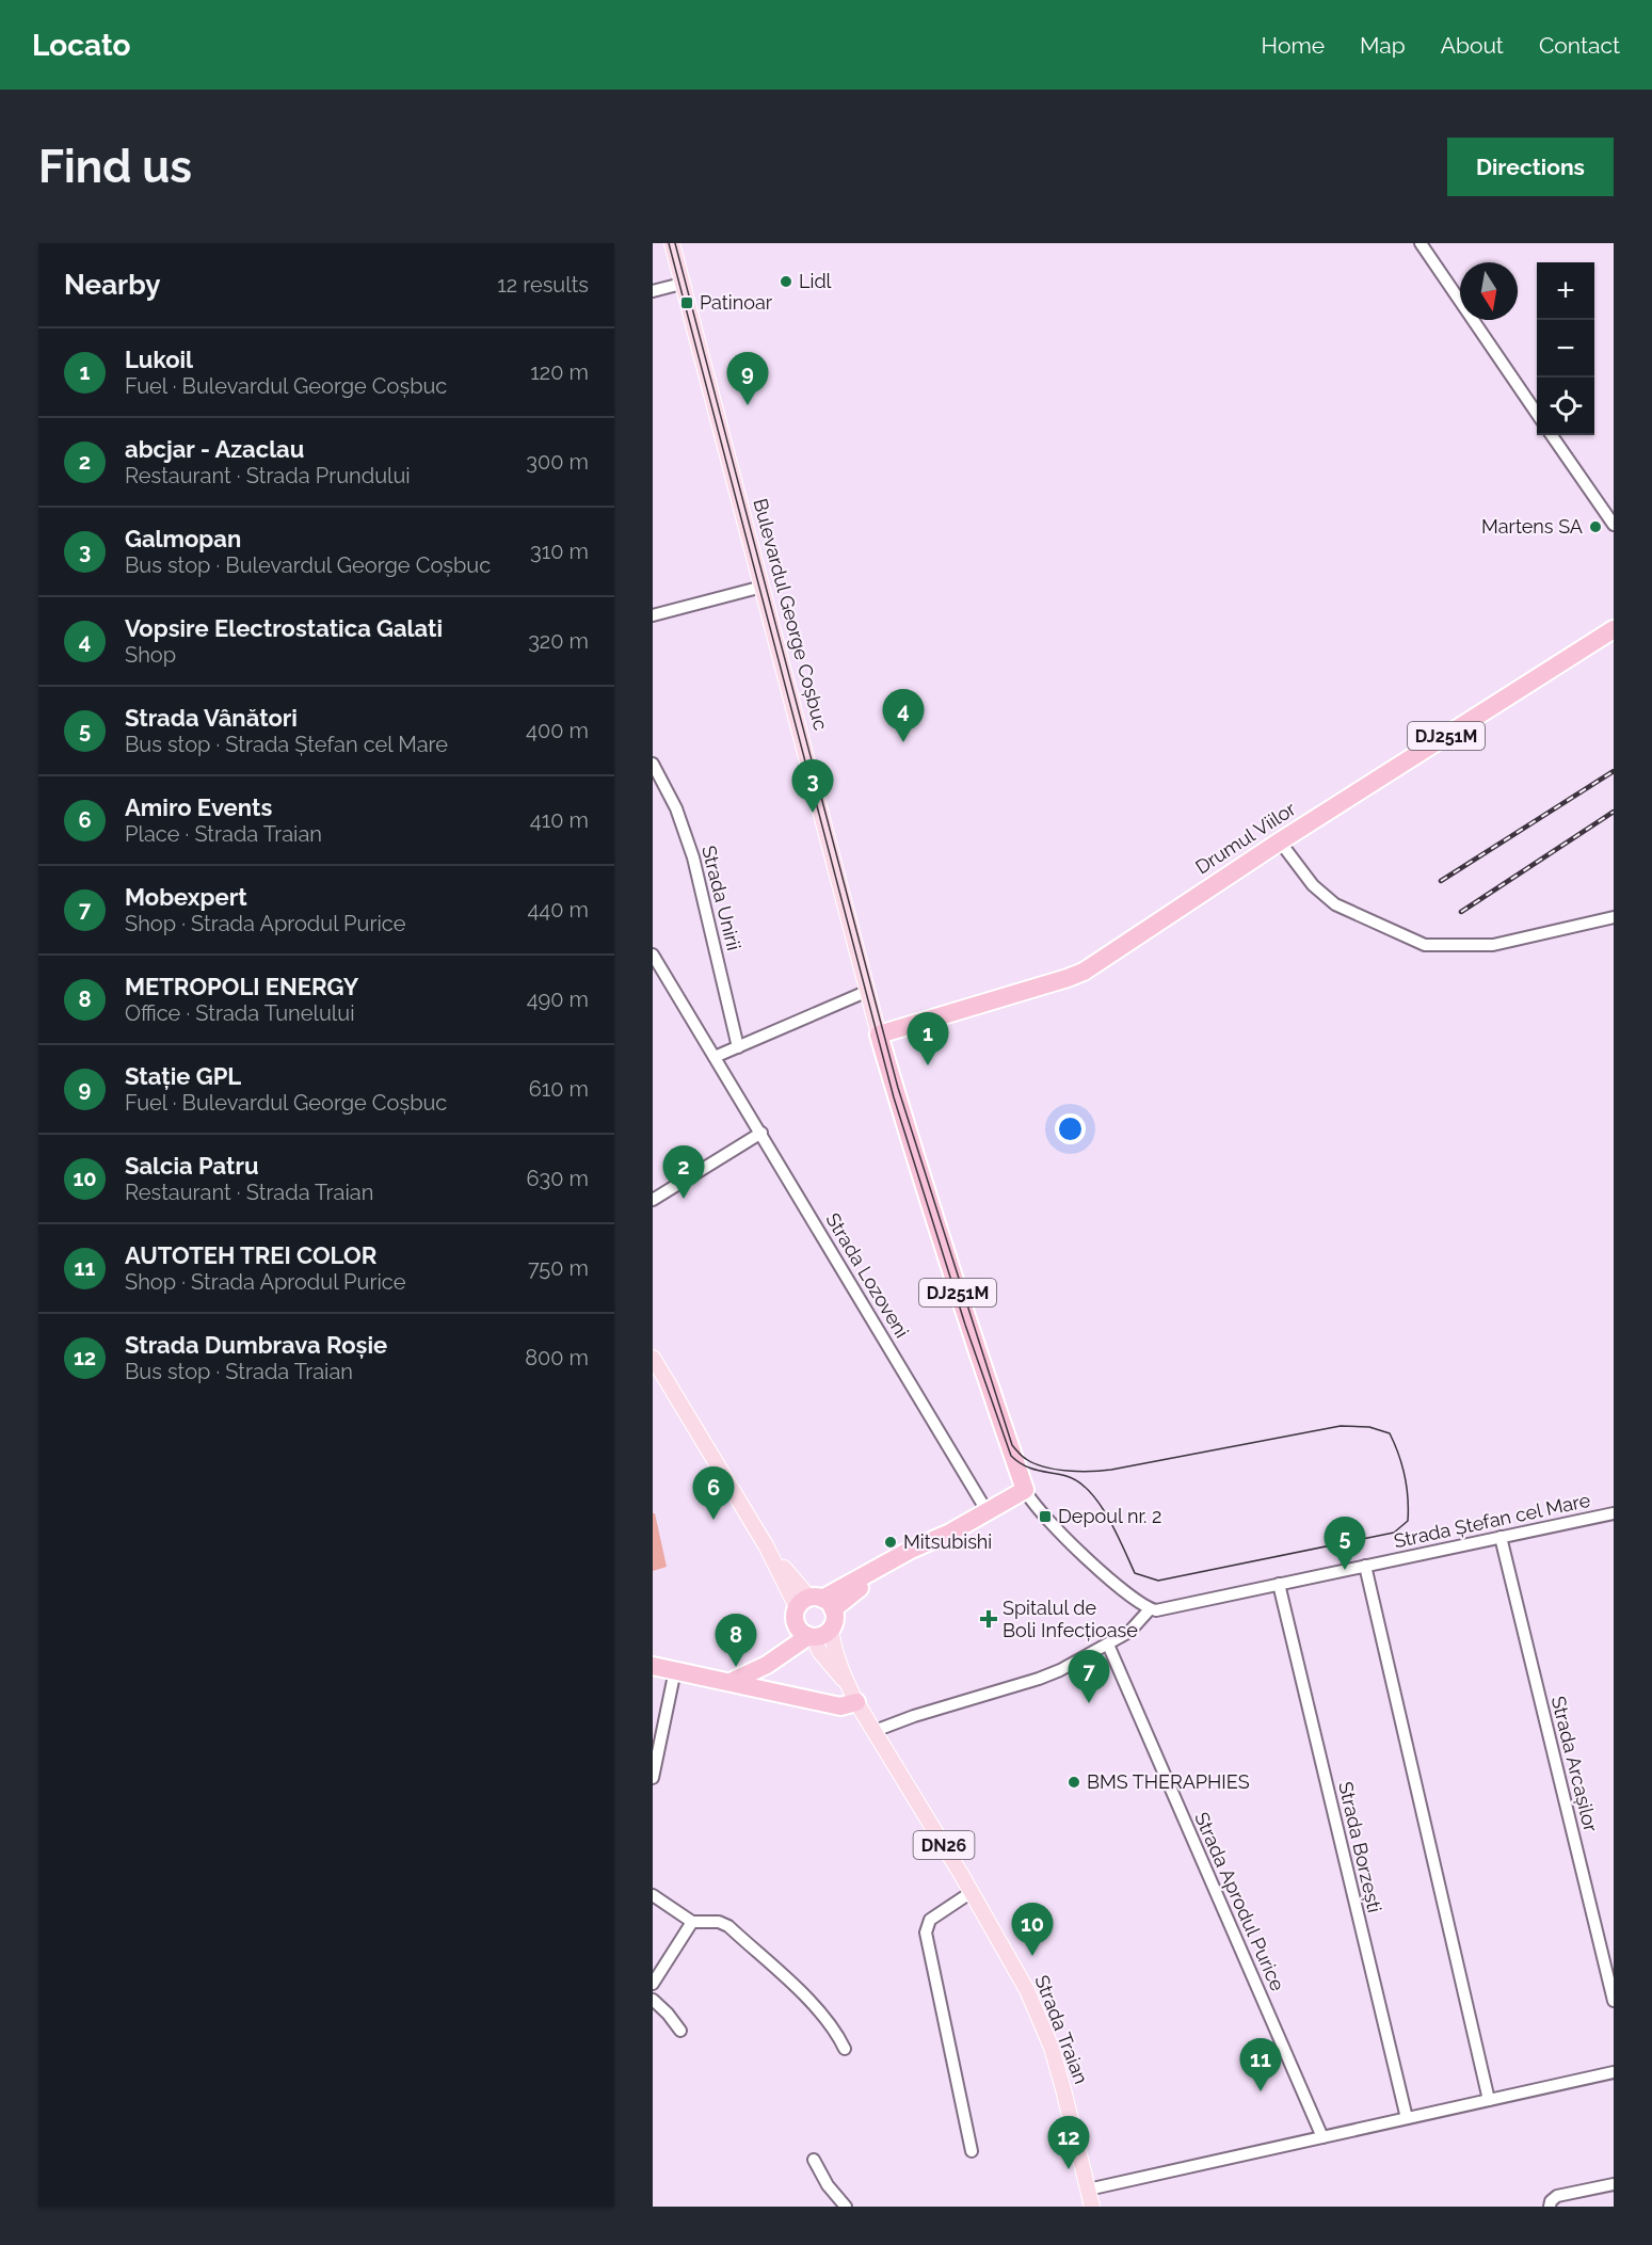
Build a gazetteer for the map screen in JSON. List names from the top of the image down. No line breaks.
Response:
{"streets":{"highway":["Bulevardul George Coșbuc","DJ251M","Drumul Viilor","DN26"],"main road":["Strada Traian"],"street":["Strada Unirii","Strada Lozoveni","Strada Ștefan cel Mare","Strada Arcașilor","Strada Borzești","Strada Aprodul Purice"]},"crossings":[["Bulevardul George Coșbuc","Drumul Viilor"],["Bulevardul George Coșbuc","Strada Ștefan cel Mare"],["Strada Ștefan cel Mare","Strada Arcașilor"],["Strada Ștefan cel Mare","Strada Borzești"],["DN26","Strada Traian"]],"places":{"other":["Lidl","Martens SA","Mitsubishi","BMS THERAPHIES"],"transit":["Patinoar","Depoul nr. 2"],"health":["Spitalul de Boli Infecțioase"]},"north":"bottom","page":{"header":"Locato","nav":["Home","Map","About","Contact"],"buttons":"Directions","title":"Find us","heading":["Nearby","12 results"],"map_buttons":["+","−"],"list":[{"mark":"1","name":"Lukoil","note":"Fuel · Bulevardul George Coșbuc","value":"120 m"},{"mark":"2","name":"abcjar - Azaclau","note":"Restaurant · Strada Prundului","value":"300 m"},{"mark":"3","name":"Galmopan","note":"Bus stop · Bulevardul George Coșbuc","value":"310 m"},{"mark":"4","name":"Vopsire Electrostatica Galati","note":"Shop","value":"320 m"},{"mark":"5","name":"Strada Vânători","note":"Bus stop · Strada Ștefan cel Mare","value":"400 m"},{"mark":"6","name":"Amiro Events","note":"Place · Strada Traian","value":"410 m"},{"mark":"7","name":"Mobexpert","note":"Shop · Strada Aprodul Purice","value":"440 m"},{"mark":"8","name":"METROPOLI ENERGY","note":"Office · Strada Tunelului","value":"490 m"},{"mark":"9","name":"Stație GPL","note":"Fuel · Bulevardul George Coșbuc","value":"610 m"},{"mark":"10","name":"Salcia Patru","note":"Restaurant · Strada Traian","value":"630 m"},{"mark":"11","name":"AUTOTEH TREI COLOR","note":"Shop · Strada Aprodul Purice","value":"750 m"},{"mark":"12","name":"Strada Dumbrava Roșie","note":"Bus stop · Strada Traian","value":"800 m"}],"pins":["9","4","3","1","2","6","5","8","7","10","11","12"]}}
